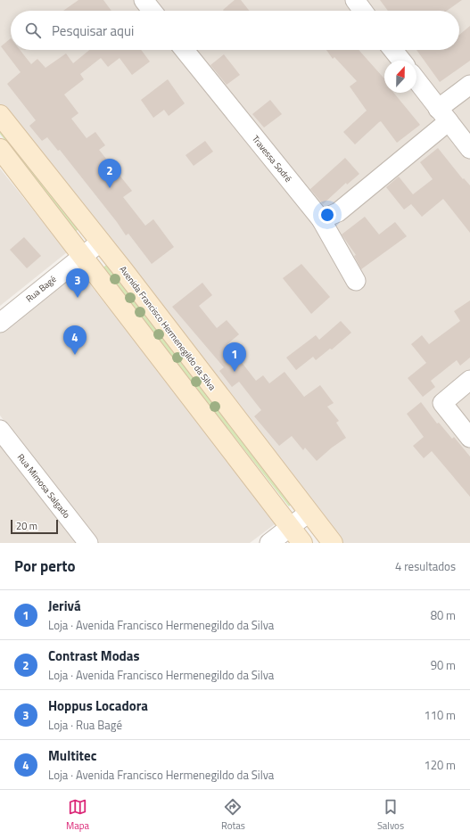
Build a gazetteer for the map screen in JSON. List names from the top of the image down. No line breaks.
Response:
{"streets":{"main road":["Avenida Francisco Hermenegildo da Silva"],"street":["Travessa Sodré","Rua Bagé","Rua Mimosa Salgado"]},"crossings":[["Rua Bagé","Avenida Francisco Hermenegildo da Silva"]],"scale_bar":"20 m","north":"top","page":{"search":"Pesquisar aqui","pins":["2","3","4","1"],"scale":"20 m","heading":["Por perto","4 resultados"],"list":[{"mark":"1","name":"Jerivá","note":"Loja · Avenida Francisco Hermenegildo da Silva","value":"80 m"},{"mark":"2","name":"Contrast Modas","note":"Loja · Avenida Francisco Hermenegildo da Silva","value":"90 m"},{"mark":"3","name":"Hoppus Locadora","note":"Loja · Rua Bagé","value":"110 m"},{"mark":"4","name":"Multitec","note":"Loja · Avenida Francisco Hermenegildo da Silva","value":"120 m"}],"nav":["Mapa","Rotas","Salvos"]}}
